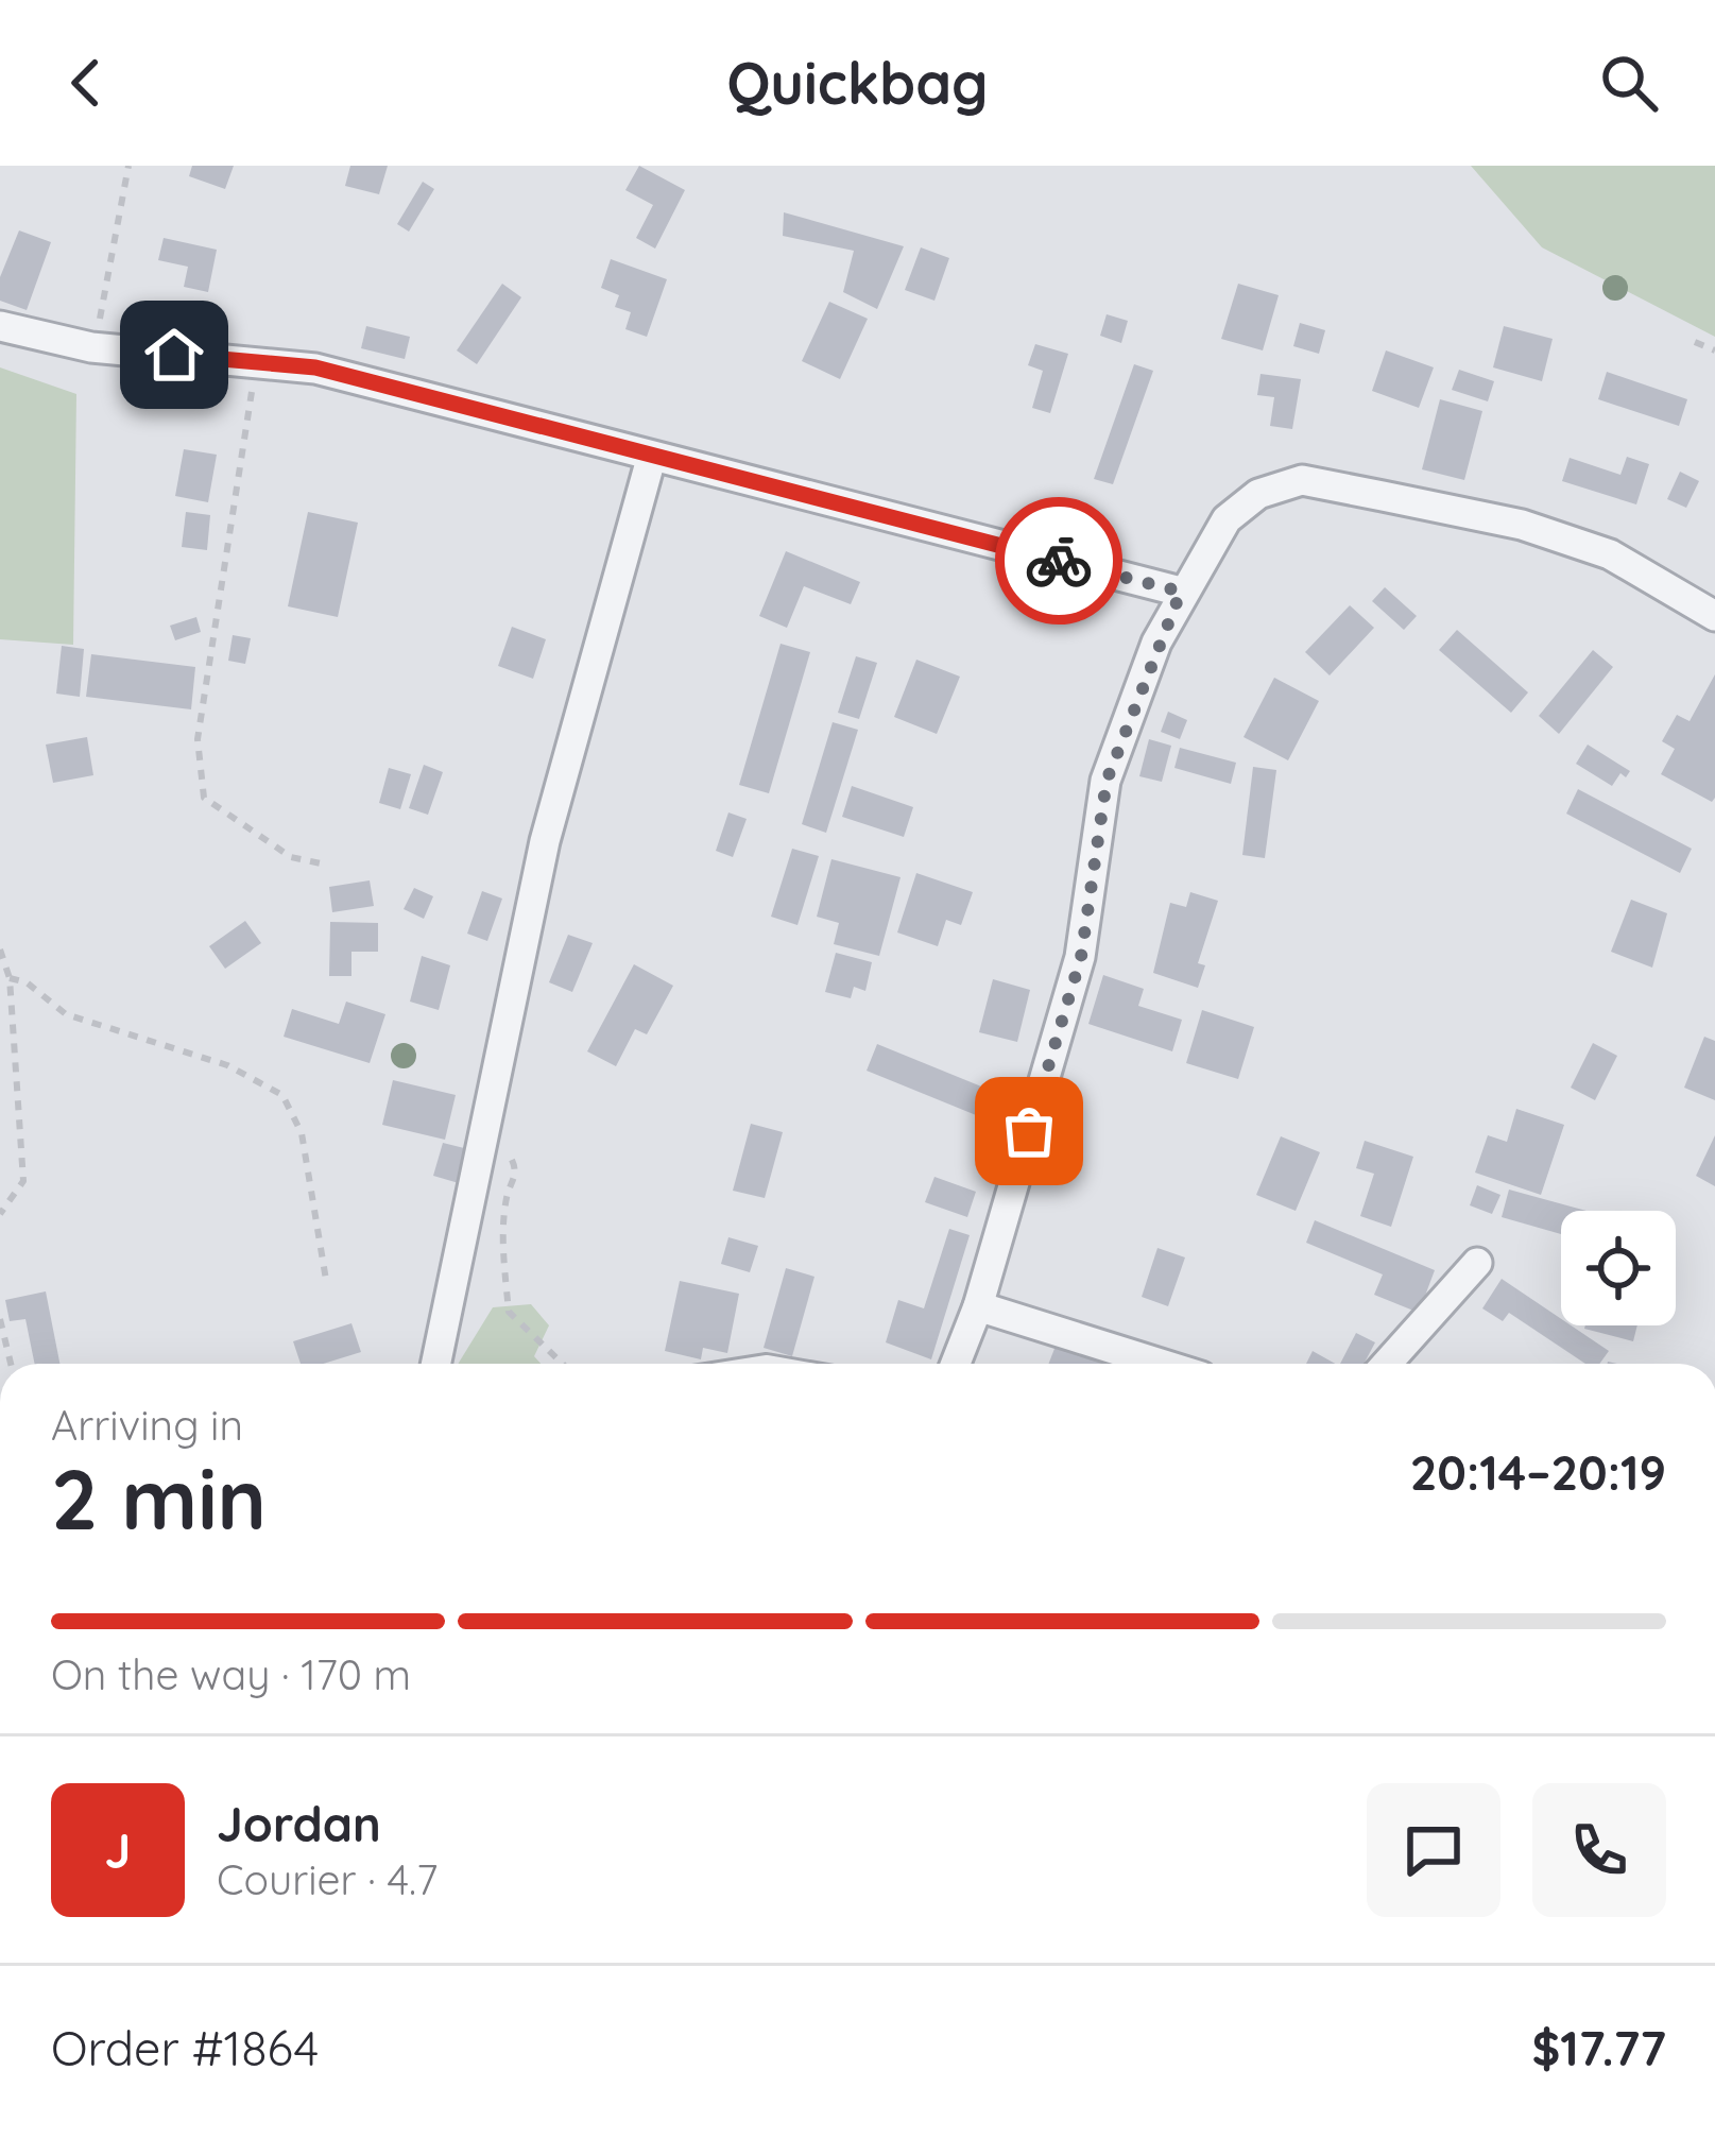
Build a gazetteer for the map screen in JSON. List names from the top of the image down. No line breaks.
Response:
{"page":{"header":"Quickbag","heading":["2 min","Arriving in","20:14–20:19"],"panel":["Jordan","Courier · 4.7","Order #1864","$17.77"],"bar":"On the way · 170 m","round":"J"}}
